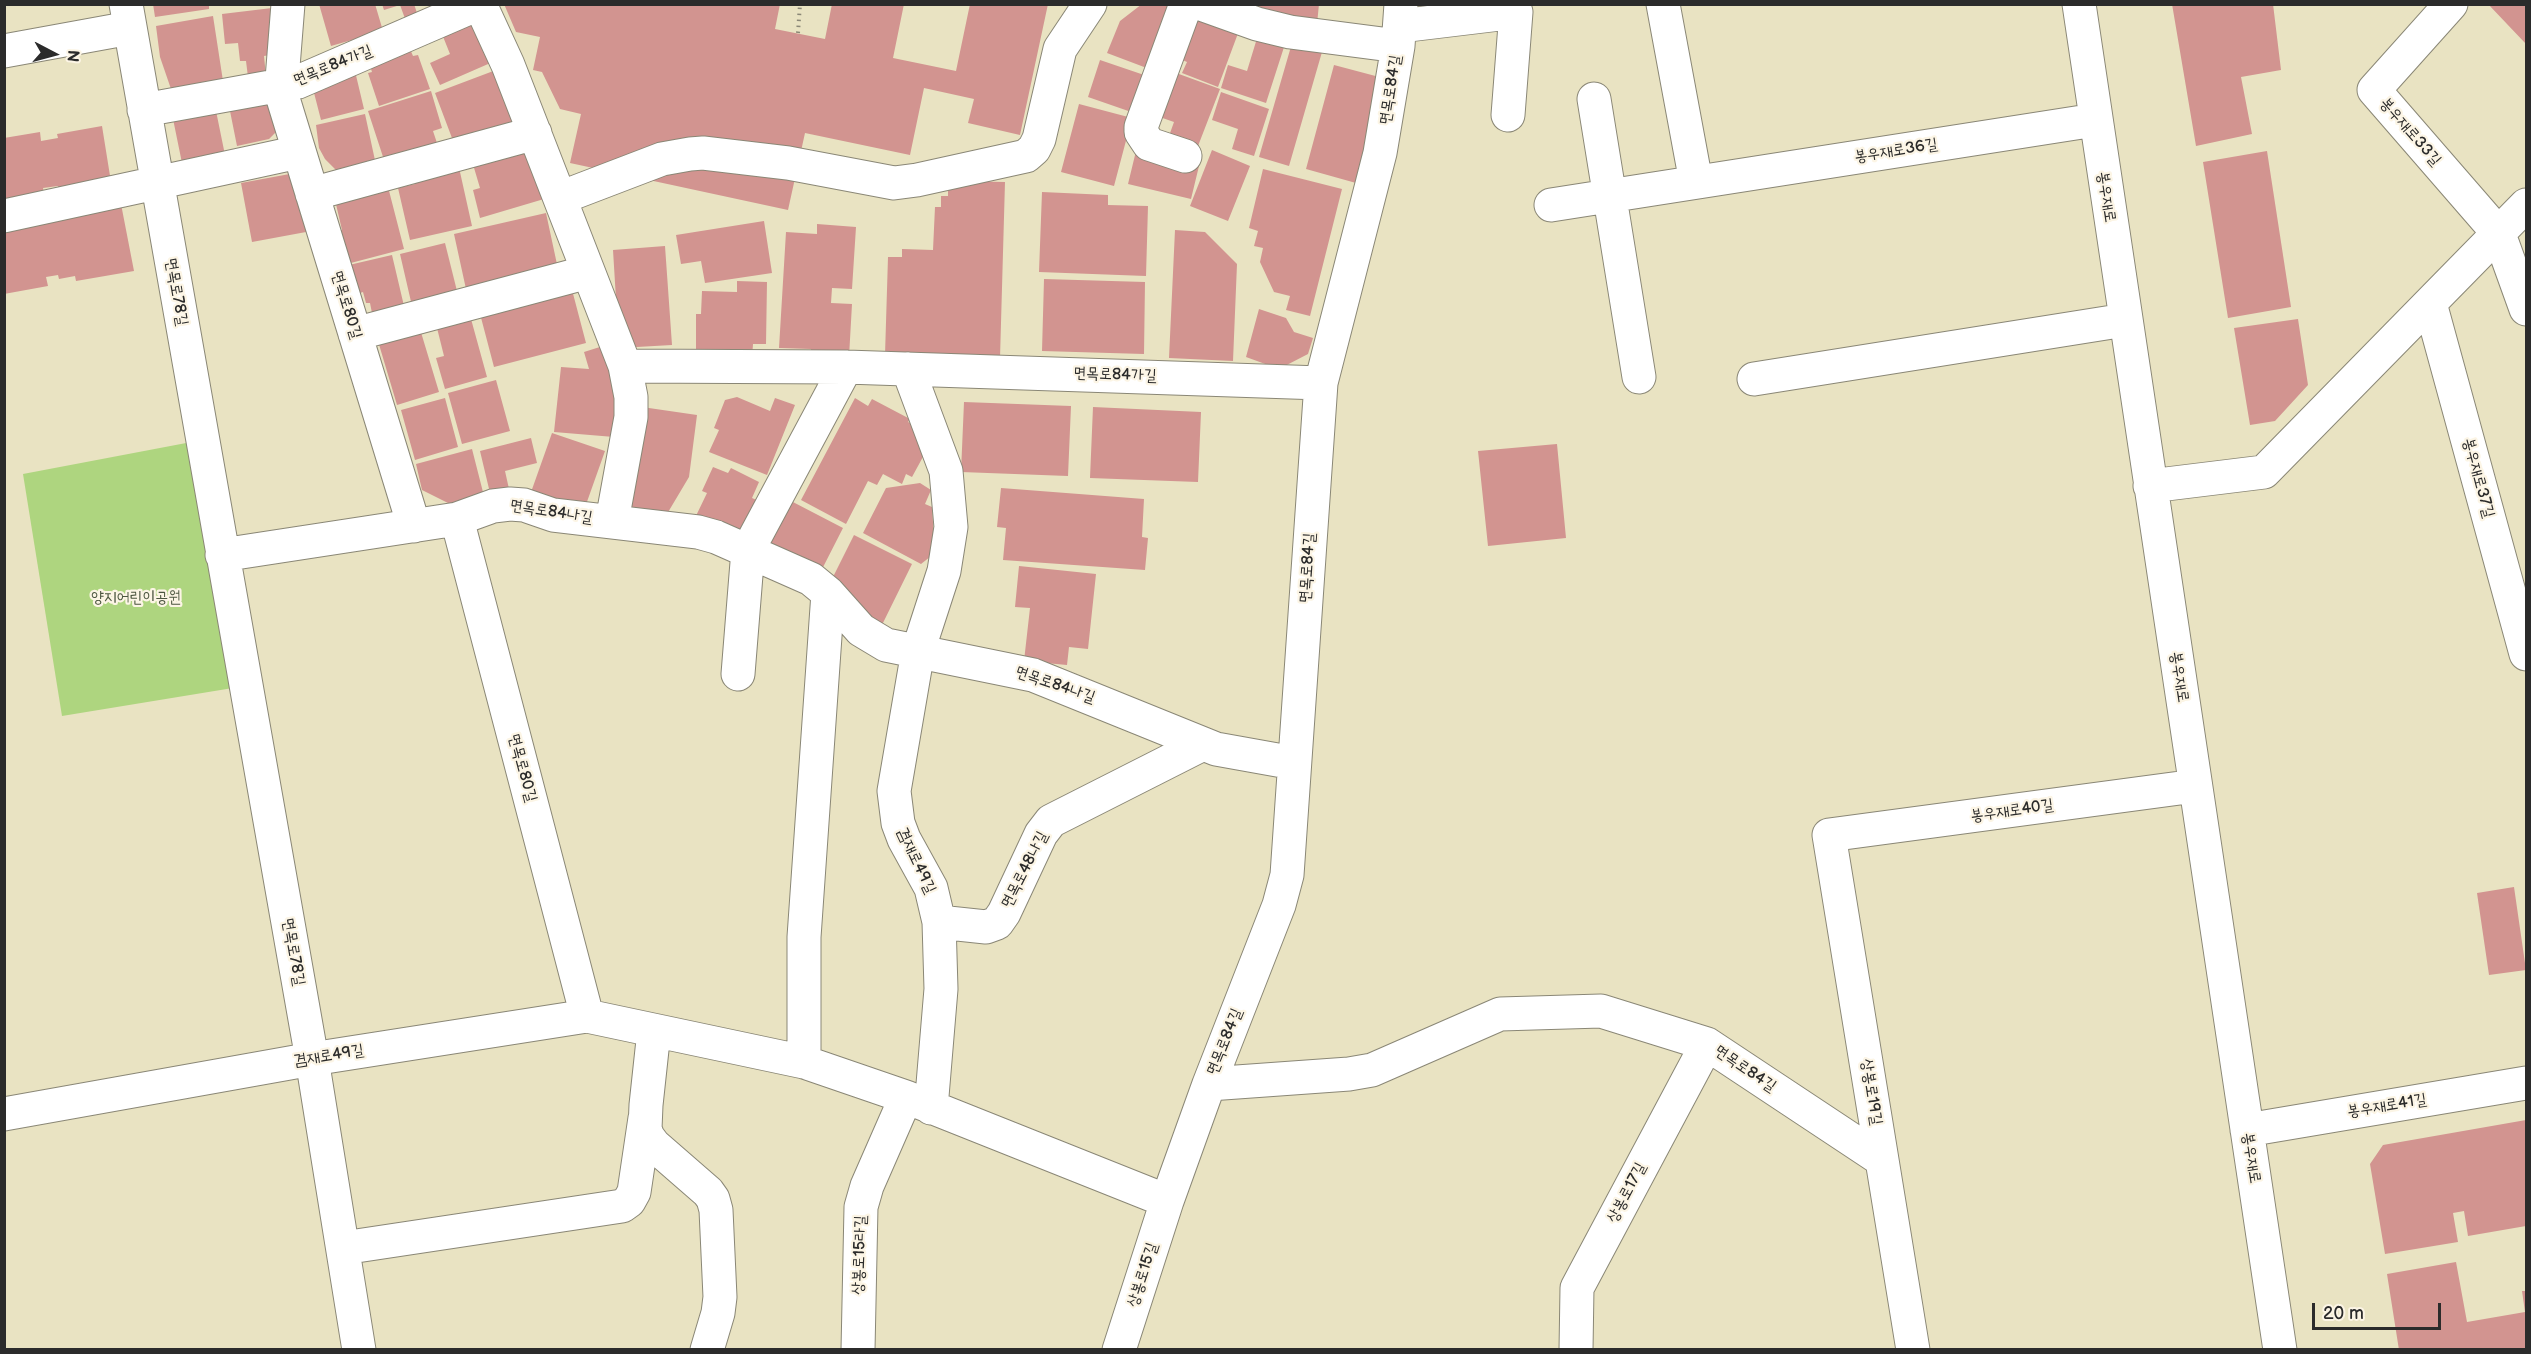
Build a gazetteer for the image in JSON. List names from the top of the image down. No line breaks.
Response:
{"streets":{"street":["면목로84가길","면목로84길","봉우재로33길","봉우재로36길","봉우재로","면목로78길","면목로80길","봉우재로37길","면목로84나길","봉우재로40길","겸재로49길","면목로48나길","상봉로19길","봉우재로41길","상봉로17길","상봉로15라길","상봉로15길"]},"crossings":[["면목로84가길","면목로84길"],["면목로84가길","면목로78길"],["면목로84가길","면목로80길"],["면목로84가길","면목로84나길"],["면목로84길","면목로84나길"],["면목로84길","겸재로49길"],["면목로84길","상봉로19길"],["면목로84길","상봉로17길"],["면목로84길","상봉로15길"],["봉우재로36길","봉우재로"],["봉우재로","봉우재로40길"],["봉우재로","봉우재로41길"],["면목로78길","겸재로49길"],["면목로80길","면목로84나길"],["면목로80길","겸재로49길"],["면목로84나길","겸재로49길"],["면목로84나길","면목로48나길"],["봉우재로40길","상봉로19길"],["겸재로49길","면목로48나길"],["겸재로49길","상봉로15라길"],["겸재로49길","상봉로15길"]],"parks":["양지어린이공원"],"scale_bar":"20 m","north":"right"}
